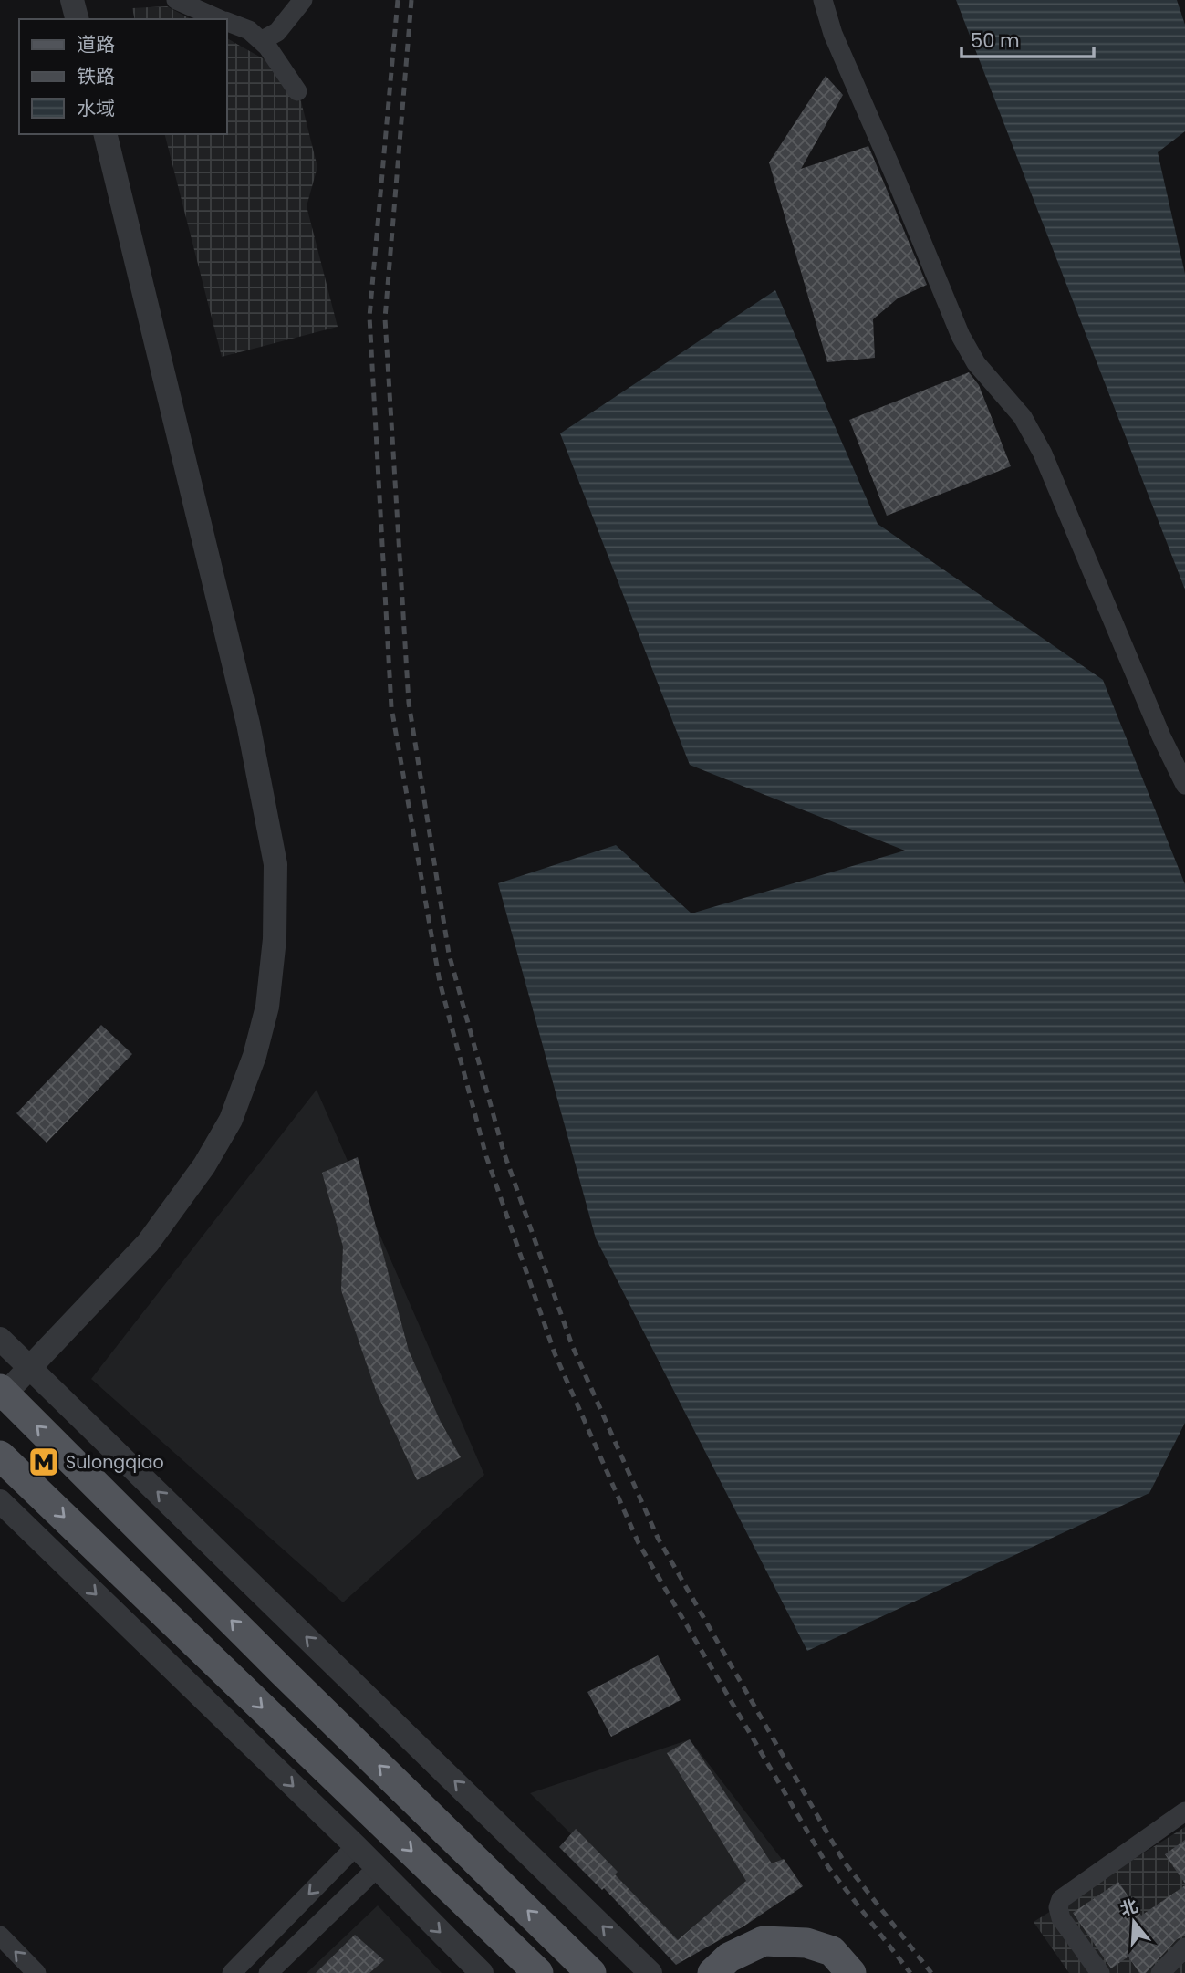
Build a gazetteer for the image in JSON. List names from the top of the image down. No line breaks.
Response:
{"places":{"metro station":["Sulongqiao"]},"legend":["道路","铁路","水域"],"scale_bar":"50 m","north":"top"}
